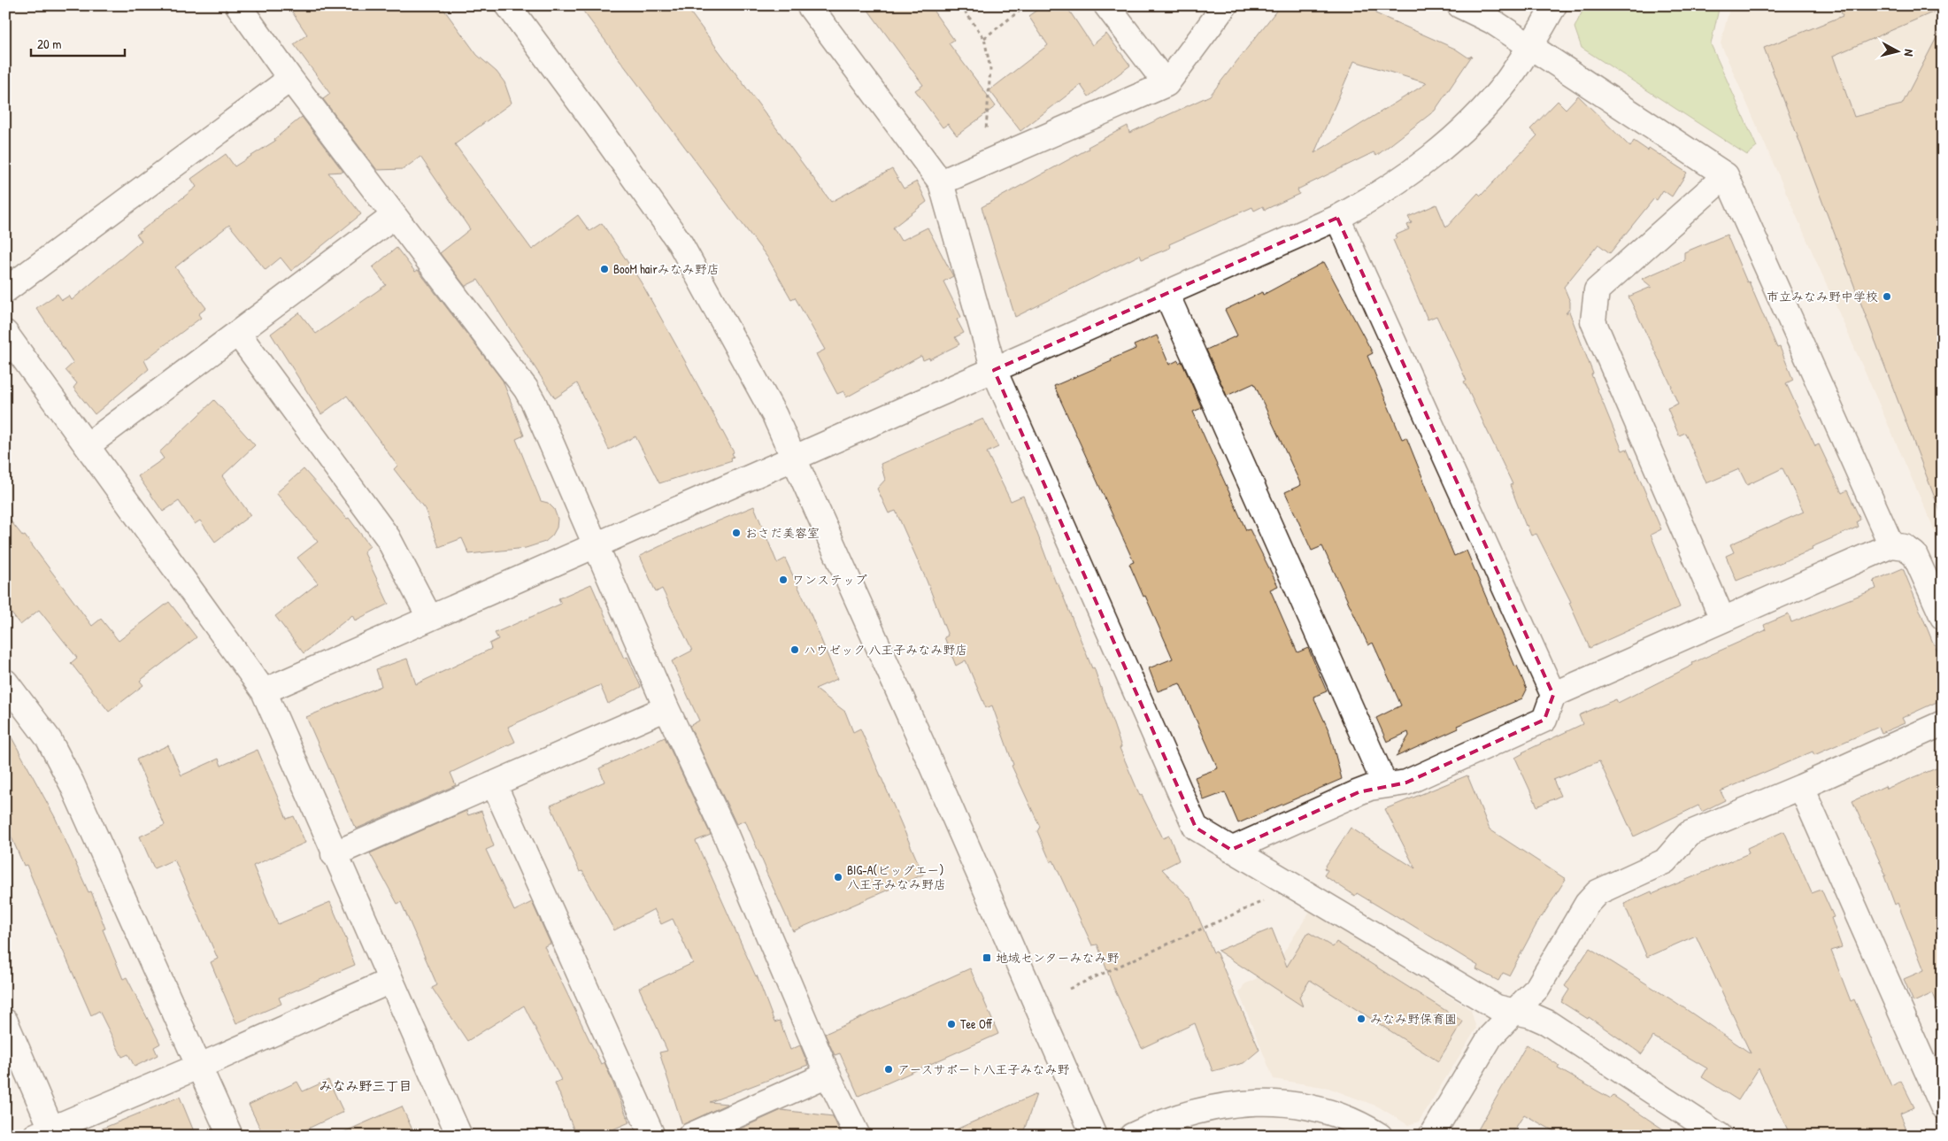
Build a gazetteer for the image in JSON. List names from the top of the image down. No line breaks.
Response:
{"districts":["みなみ野三丁目"],"places":{"other":["BooM hairみなみ野店","市立みなみ野中学校","おさだ美容室","ワンステップ","ハウゼック 八王子みなみ野店","BIG-A(ビッグエー) 八王子みなみ野店","みなみ野保育園","Tee Off","アースサポート八王子みなみ野"],"transit":["地域センターみなみ野"]},"scale_bar":"20 m","north":"right"}
